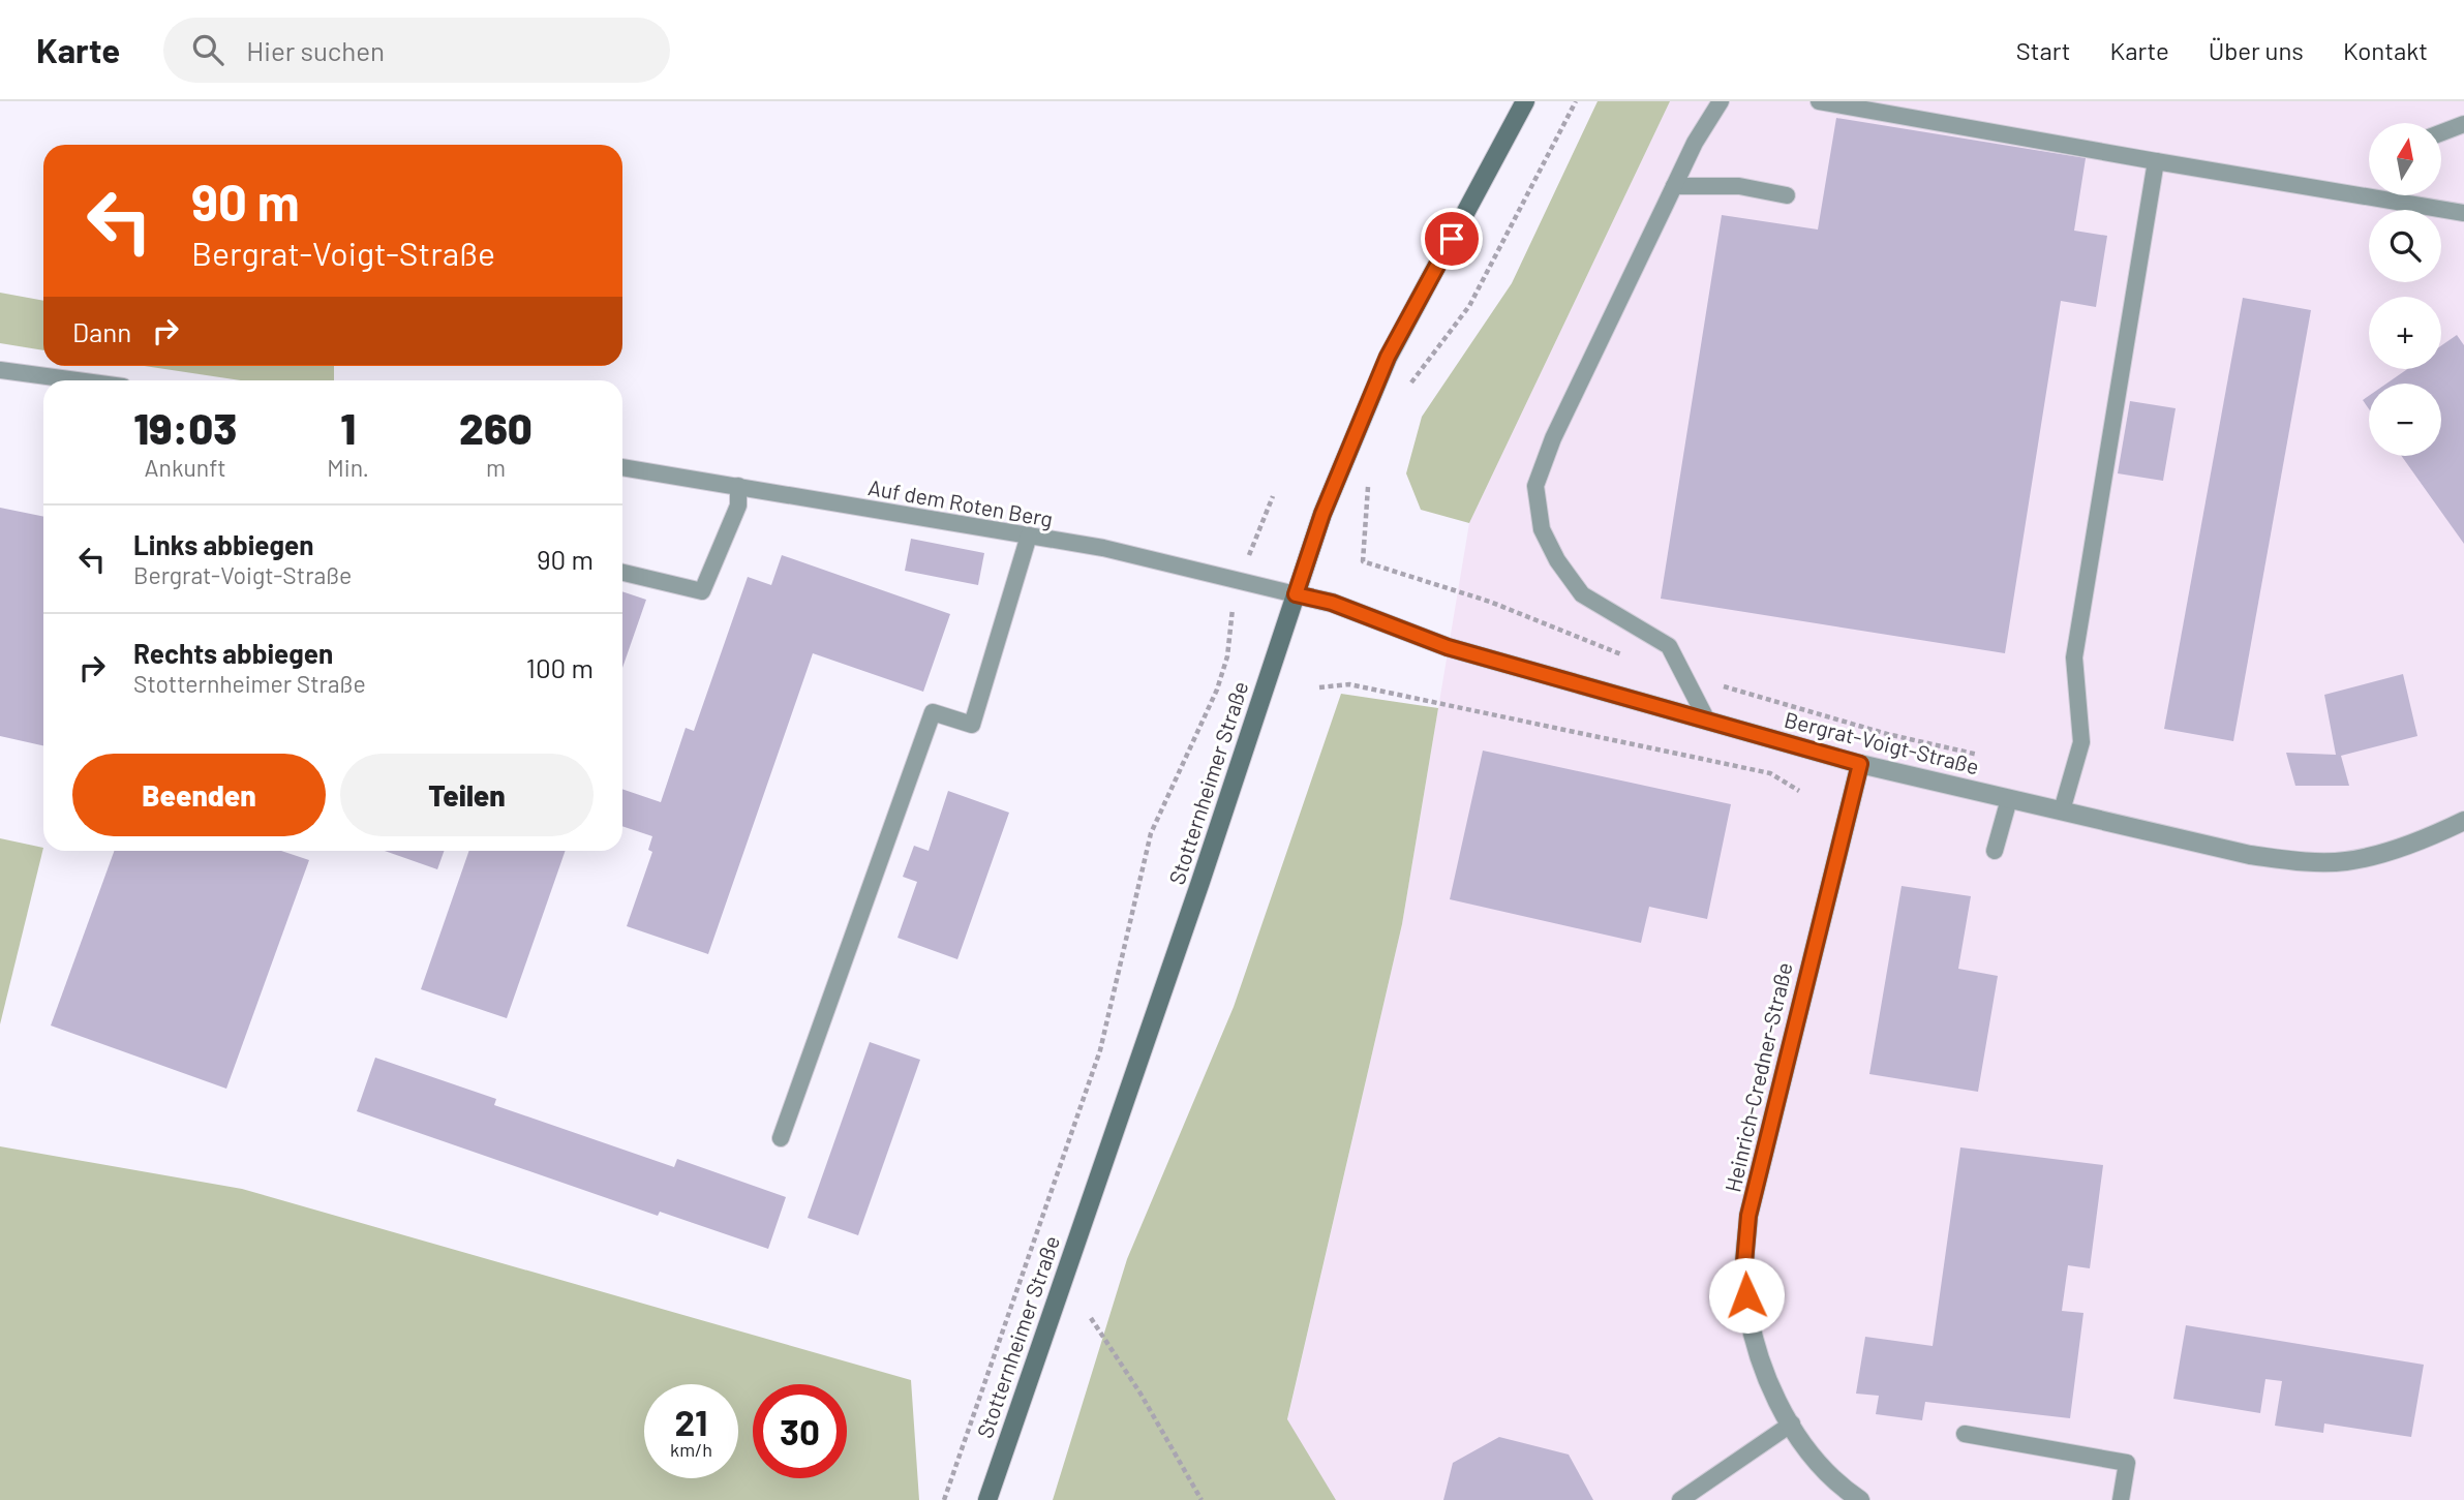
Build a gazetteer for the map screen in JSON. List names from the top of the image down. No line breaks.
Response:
{"streets":{"main road":["Stotternheimer Straße"],"street":["Bergrat-Voigt-Straße","Heinrich-Credner-Straße"],"lane":["Auf dem Roten Berg"]},"crossings":[["Auf dem Roten Berg","Bergrat-Voigt-Straße"],["Auf dem Roten Berg","Stotternheimer Straße"],["Bergrat-Voigt-Straße","Stotternheimer Straße"],["Bergrat-Voigt-Straße","Heinrich-Credner-Straße"]],"north":"top","page":{"header":"Karte","search":"Hier suchen","nav":["Start","Karte","Über uns","Kontakt"],"map_buttons":["+","−"],"turn":["90 m","Bergrat-Voigt-Straße"],"then":"Dann","eta":["19:03","Ankunft","1","Min.","260","m"],"list":[{"name":"Links abbiegen","note":"Bergrat-Voigt-Straße","value":"90 m"},{"name":"Rechts abbiegen","note":"Stotternheimer Straße","value":"100 m"}],"buttons":["Beenden","Teilen"],"speed":"21 km/h","limit":"30"}}
